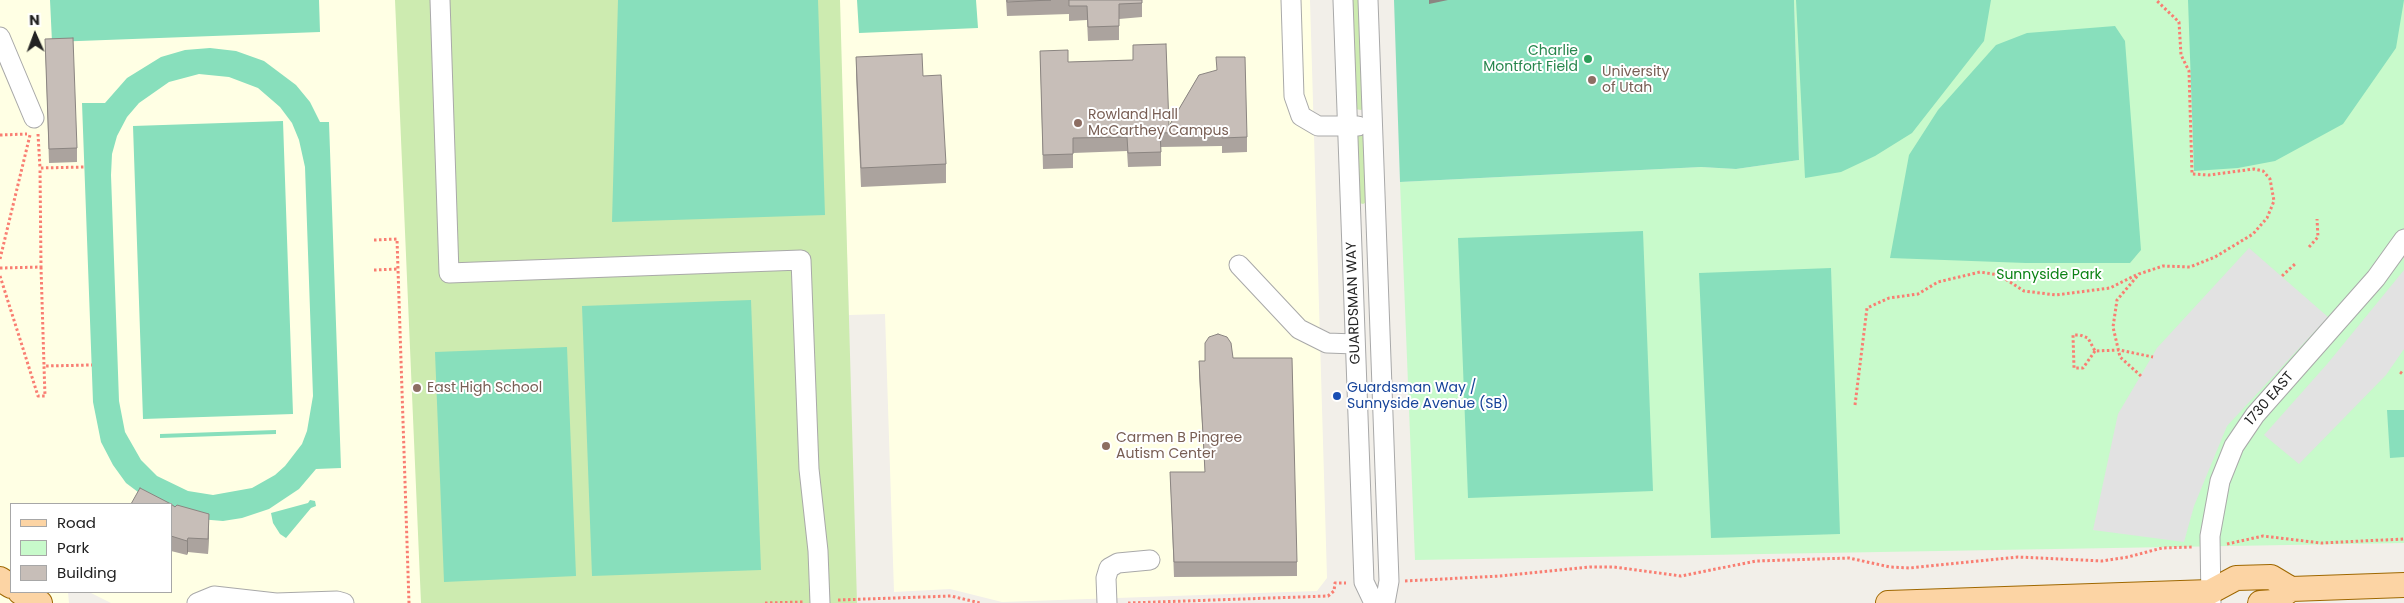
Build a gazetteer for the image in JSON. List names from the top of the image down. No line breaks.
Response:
{"streets":{"street":["GUARDSMAN WAY","1730 EAST"]},"parks":["Sunnyside Park"],"places":["Charlie Montfort Field","University of Utah","Rowland Hall McCarthey Campus","East High School","Guardsman Way / Sunnyside Avenue (SB)","Carmen B Pingree Autism Center"],"legend":["Road","Park","Building"],"north":"top"}
